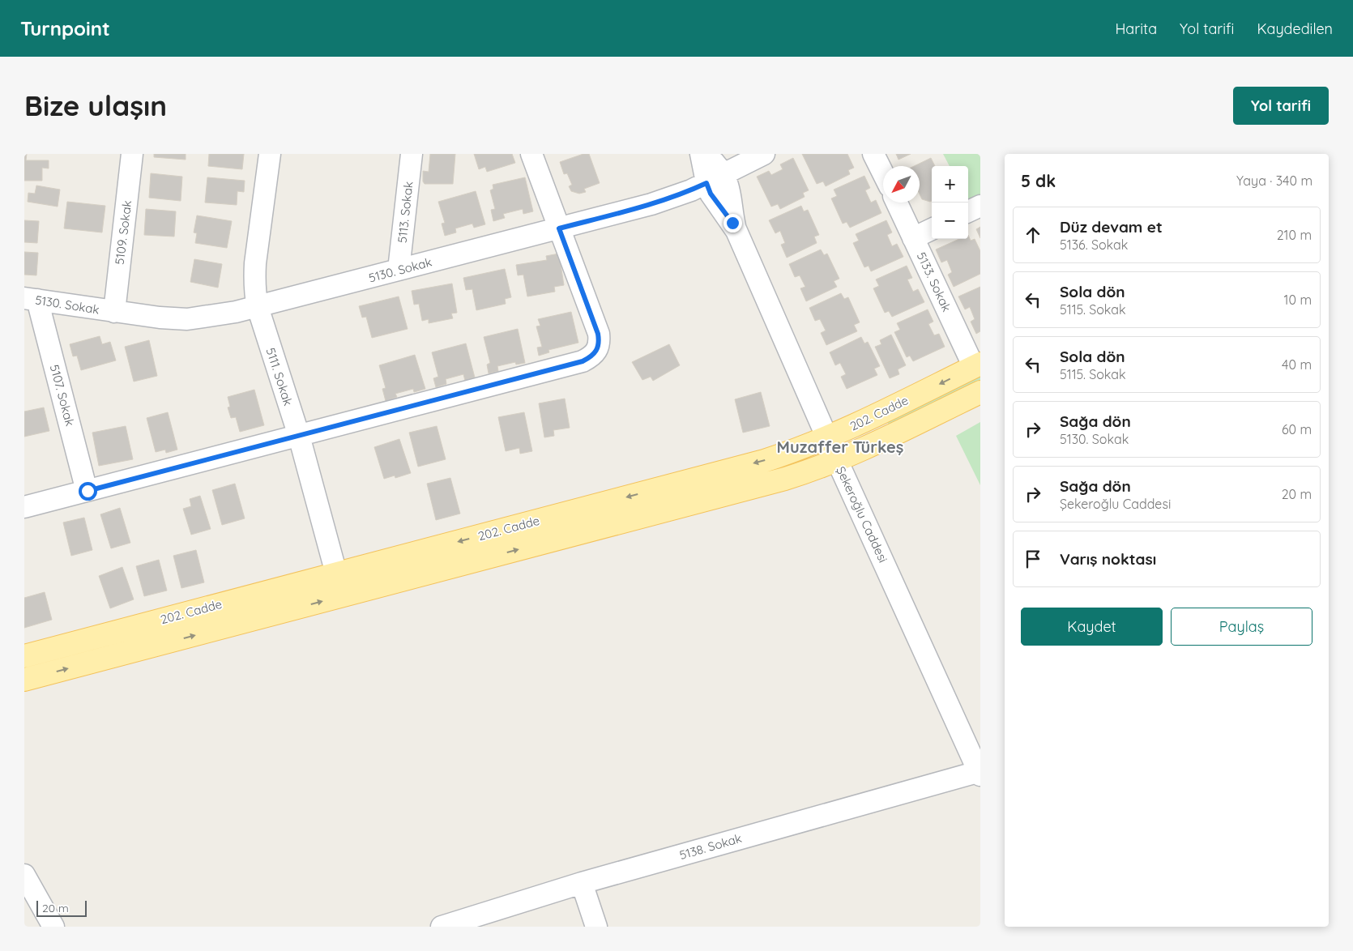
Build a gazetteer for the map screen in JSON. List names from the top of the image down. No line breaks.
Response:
{"streets":{"main road":["202. Cadde"],"street":["5113. Sokak","5109. Sokak","5130. Sokak","5133. Sokak","5111. Sokak","5107. Sokak","Şekeroğlu Caddesi","5138. Sokak"]},"crossings":[["5113. Sokak","5130. Sokak"],["5109. Sokak","5130. Sokak"],["5130. Sokak","5111. Sokak"],["5130. Sokak","5107. Sokak"],["5130. Sokak","Şekeroğlu Caddesi"],["5133. Sokak","202. Cadde"],["5111. Sokak","202. Cadde"],["202. Cadde","Şekeroğlu Caddesi"],["Şekeroğlu Caddesi","5138. Sokak"]],"districts":["Muzaffer Türkeş"],"scale_bar":"20 m","north":"bottom left","page":{"header":"Turnpoint","nav":["Harita","Yol tarifi","Kaydedilen"],"buttons":["Yol tarifi",["Kaydet","Paylaş"]],"title":"Bize ulaşın","heading":["5 dk","Yaya · 340 m"],"map_buttons":["+","−"],"list":[["Düz devam et","5136. Sokak","210 m"],["Sola dön","5115. Sokak","10 m"],["Sola dön","5115. Sokak","40 m"],["Sağa dön","5130. Sokak","60 m"],["Sağa dön","Şekeroğlu Caddesi","20 m"],"Varış noktası"],"scale":"20 m"}}
